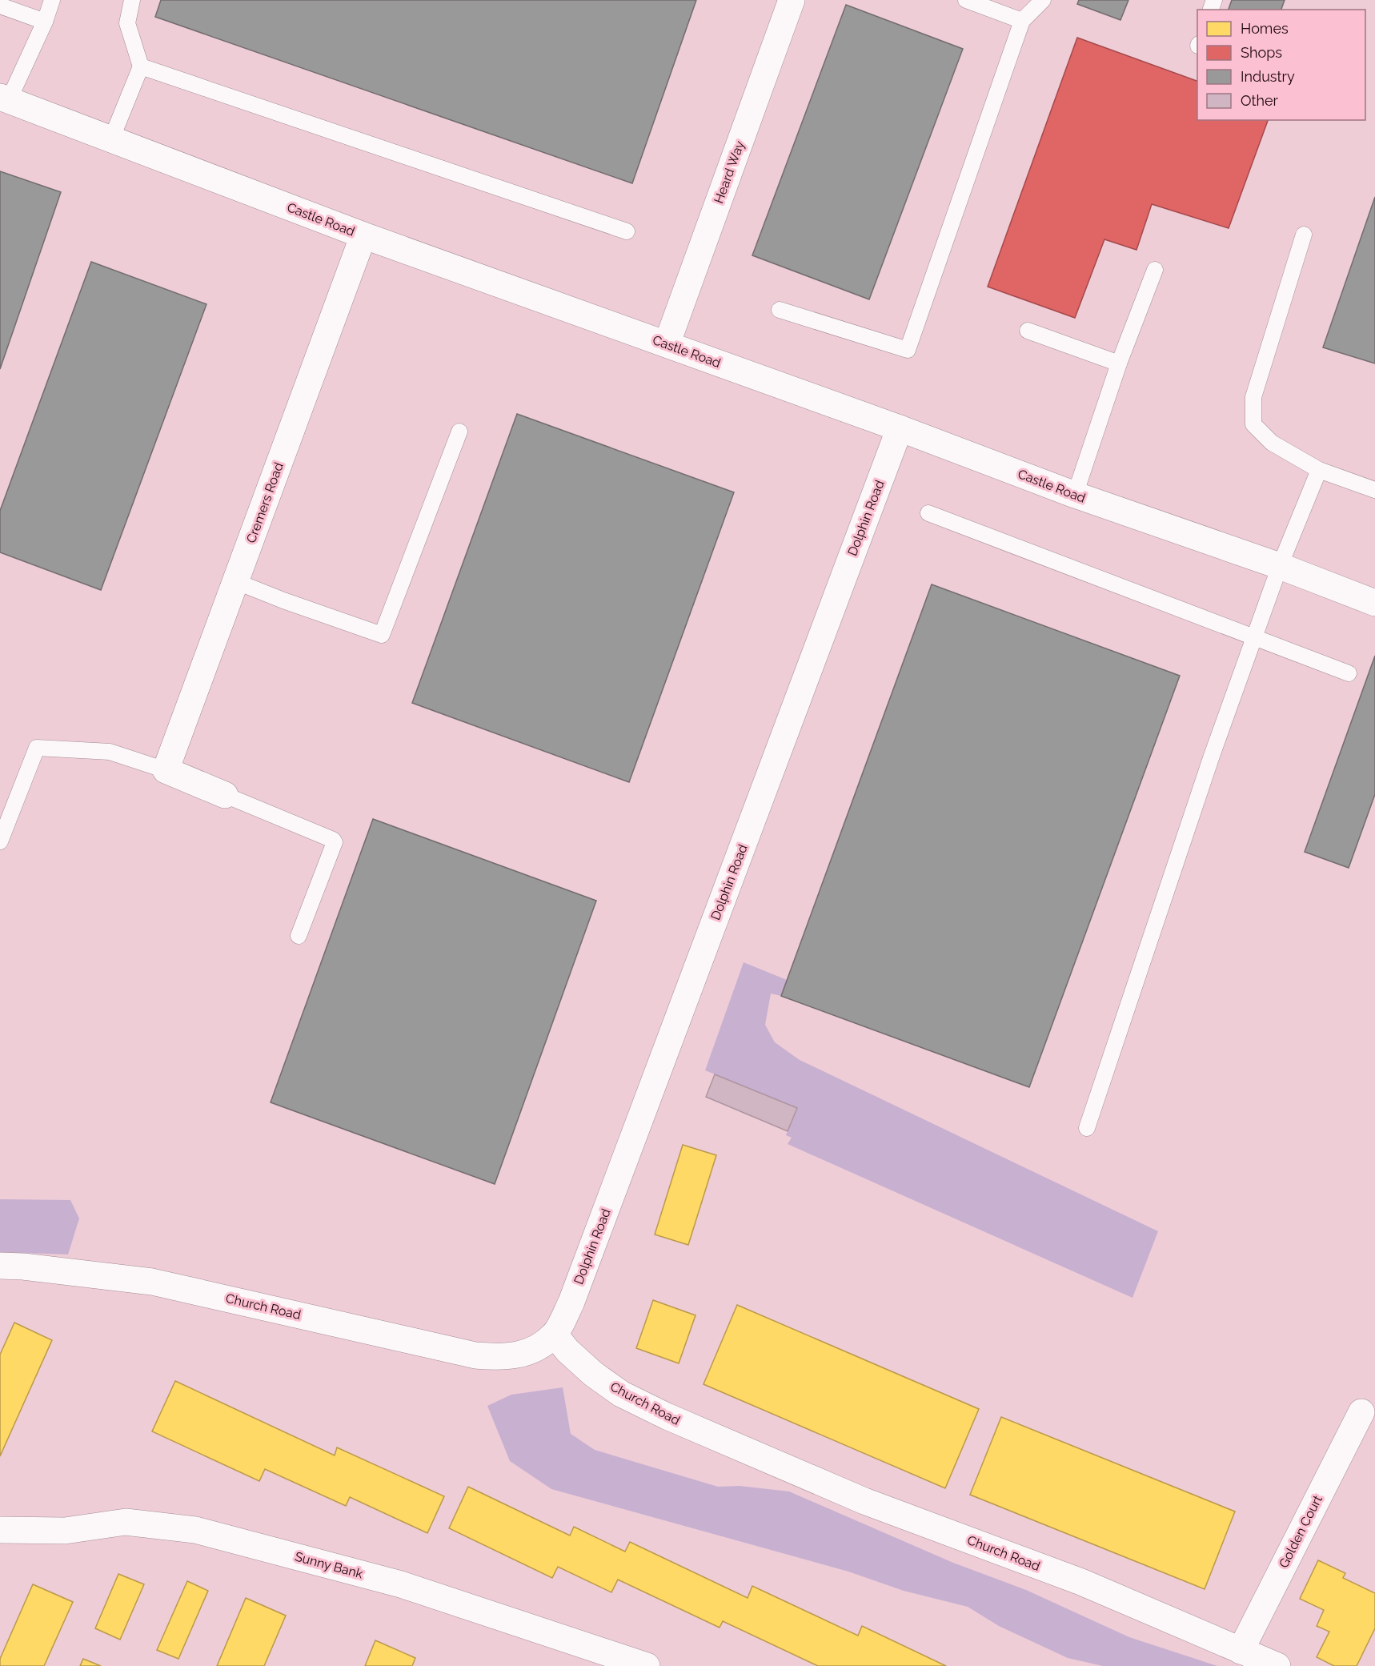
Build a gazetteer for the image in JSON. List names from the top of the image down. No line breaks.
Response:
{"streets":{"street":["Heard Way","Castle Road","Cremers Road","Dolphin Road","Church Road","Golden Court","Sunny Bank"]},"crossings":[["Heard Way","Castle Road"],["Castle Road","Cremers Road"],["Castle Road","Dolphin Road"],["Dolphin Road","Church Road"],["Church Road","Golden Court"]],"legend":["Homes","Shops","Industry","Other"]}
